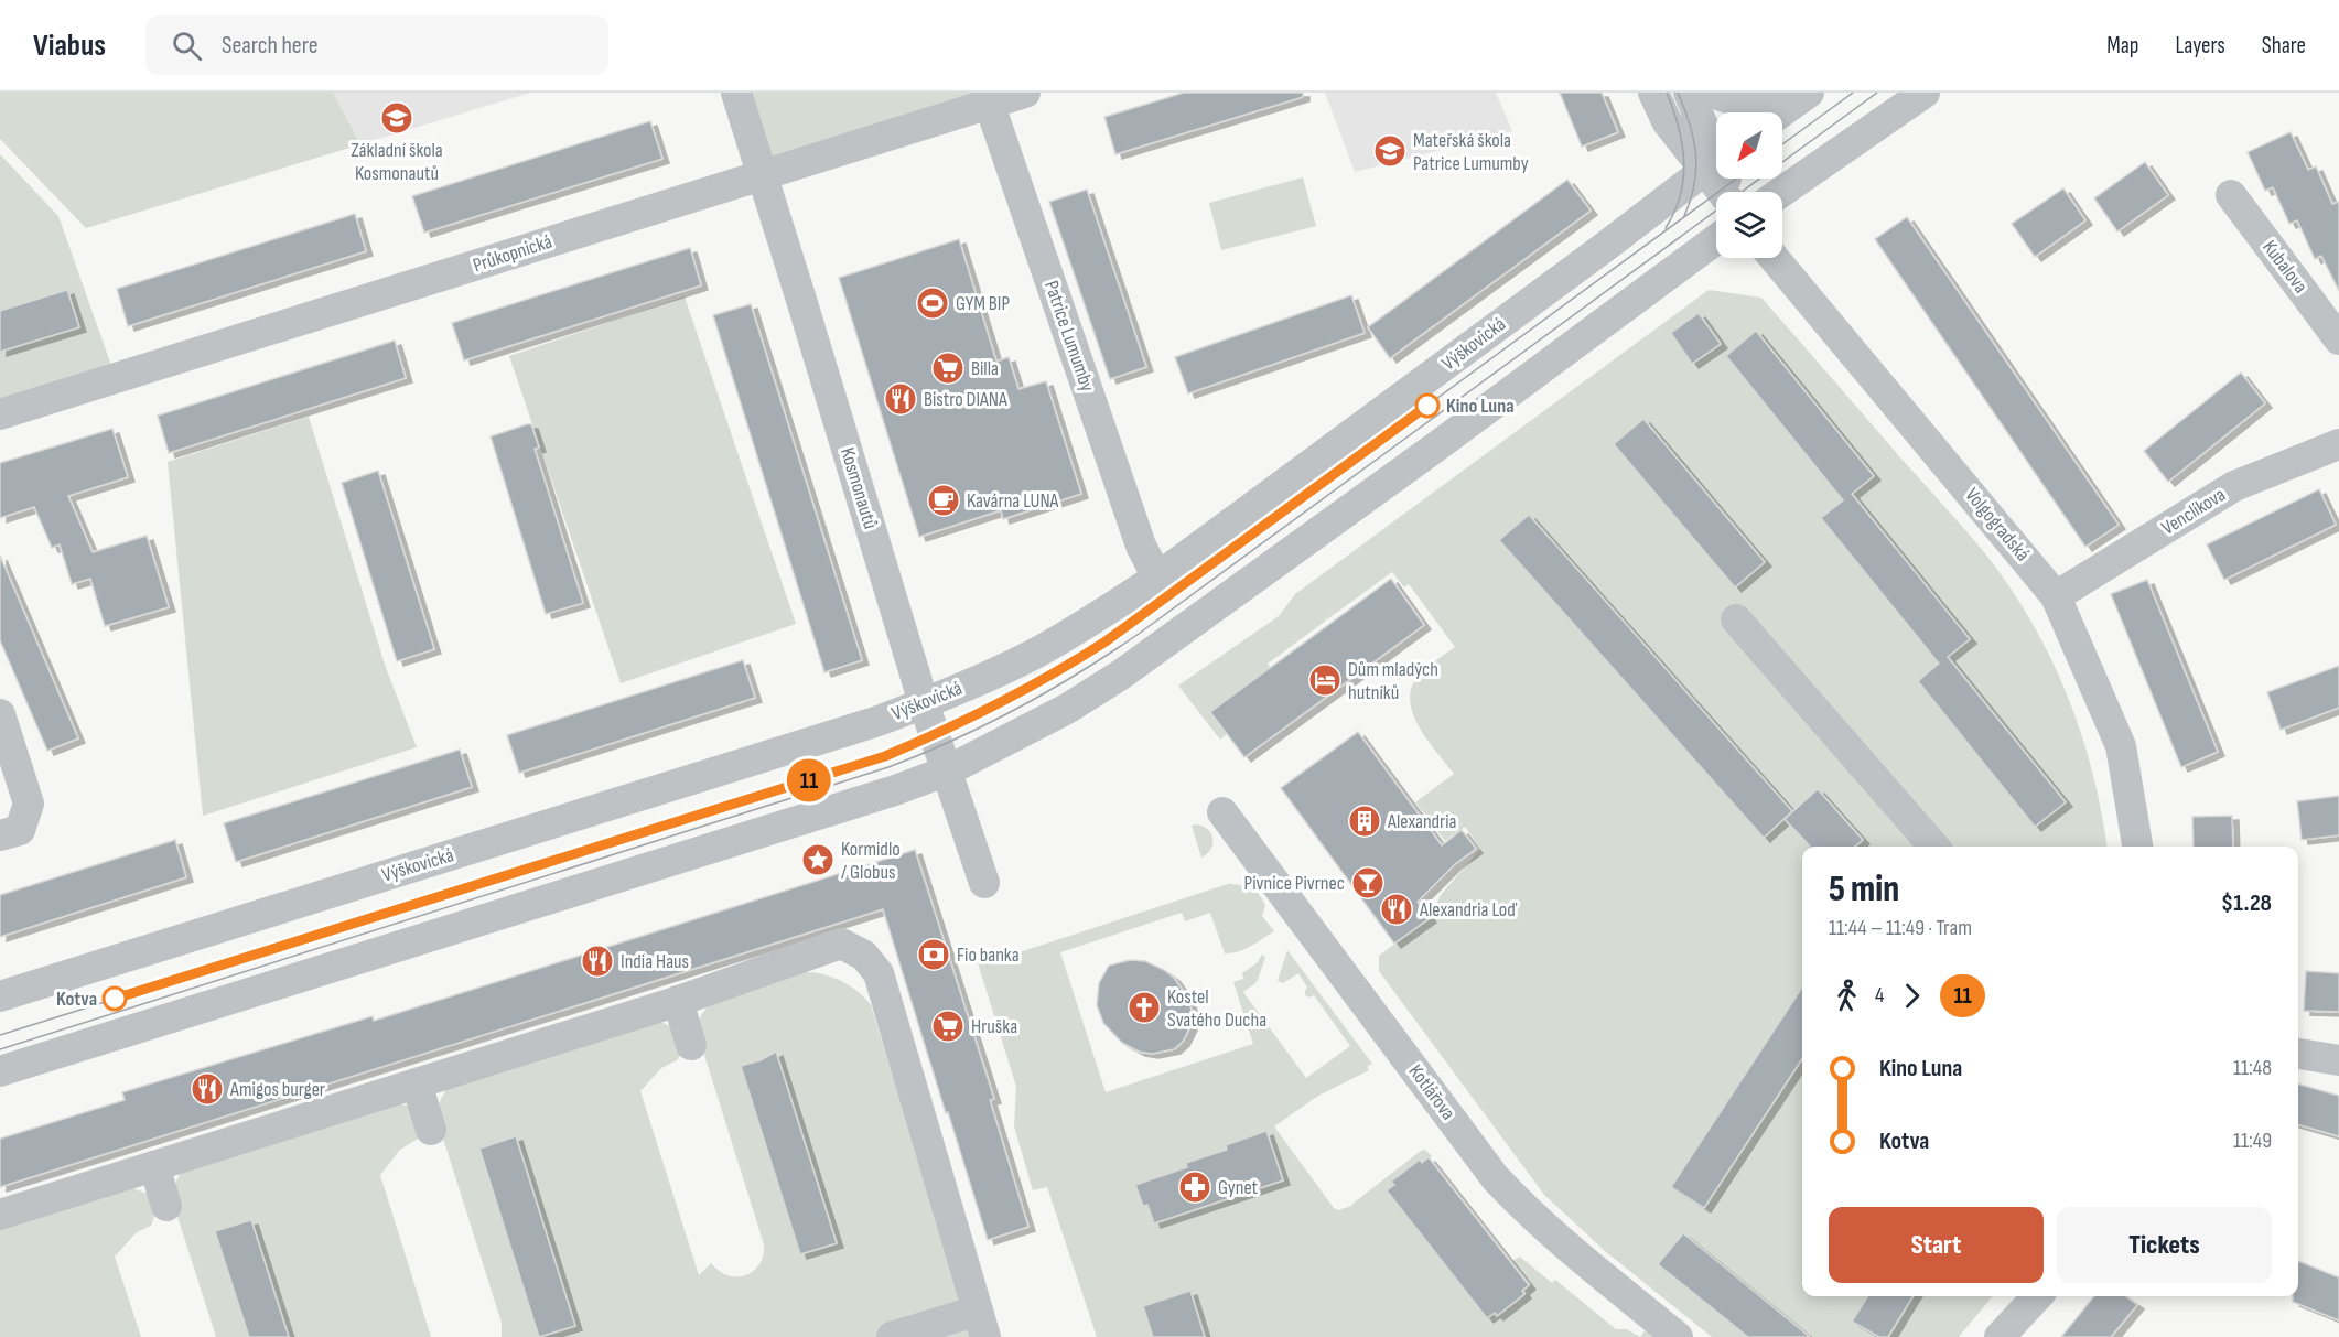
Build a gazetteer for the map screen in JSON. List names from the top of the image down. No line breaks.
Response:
{"streets":{"street":["Průkopnická","Kubalova","Patrice Lumumby","Výškovická","Kosmonautů","Venclíkova","Volgogradská","Kotlářova"]},"crossings":[["Průkopnická","Patrice Lumumby"],["Průkopnická","Kosmonautů"],["Patrice Lumumby","Výškovická"],["Výškovická","Kosmonautů"],["Venclíkova","Volgogradská"]],"places":{"school or university":["Základní škola Kosmonautů","Mateřská škola Patrice Lumumby"],"sports":["GYM BIP"],"supermarket":["Billa","Hruška"],"restaurant":["Bistro DIANA","Alexandria Loď","India Haus","Amigos burger"],"other":["Kino Luna","Kotva"],"cafe":["Kavárna LUNA"],"hotel":["Dům mladých hutníků"],"building":["Alexandria"],"place":["Kormidlo / Globus"],"bar":["Pivnice Pivrnec"],"bank":["Fio banka"],"church":["Kostel Svatého Ducha"],"pharmacy":["Gynet"]},"lines":["tram line 11"],"north":"bottom left","page":{"header":"Viabus","search":"Search here","nav":["Map","Layers","Share"],"on_map":"11","heading":["5 min","11:44 – 11:49 · Tram","$1.28"],"legs":["4","11"],"list":[{"name":"Kino Luna","value":"11:48"},{"name":"Kotva","value":"11:49"}],"buttons":["Start","Tickets"]}}
